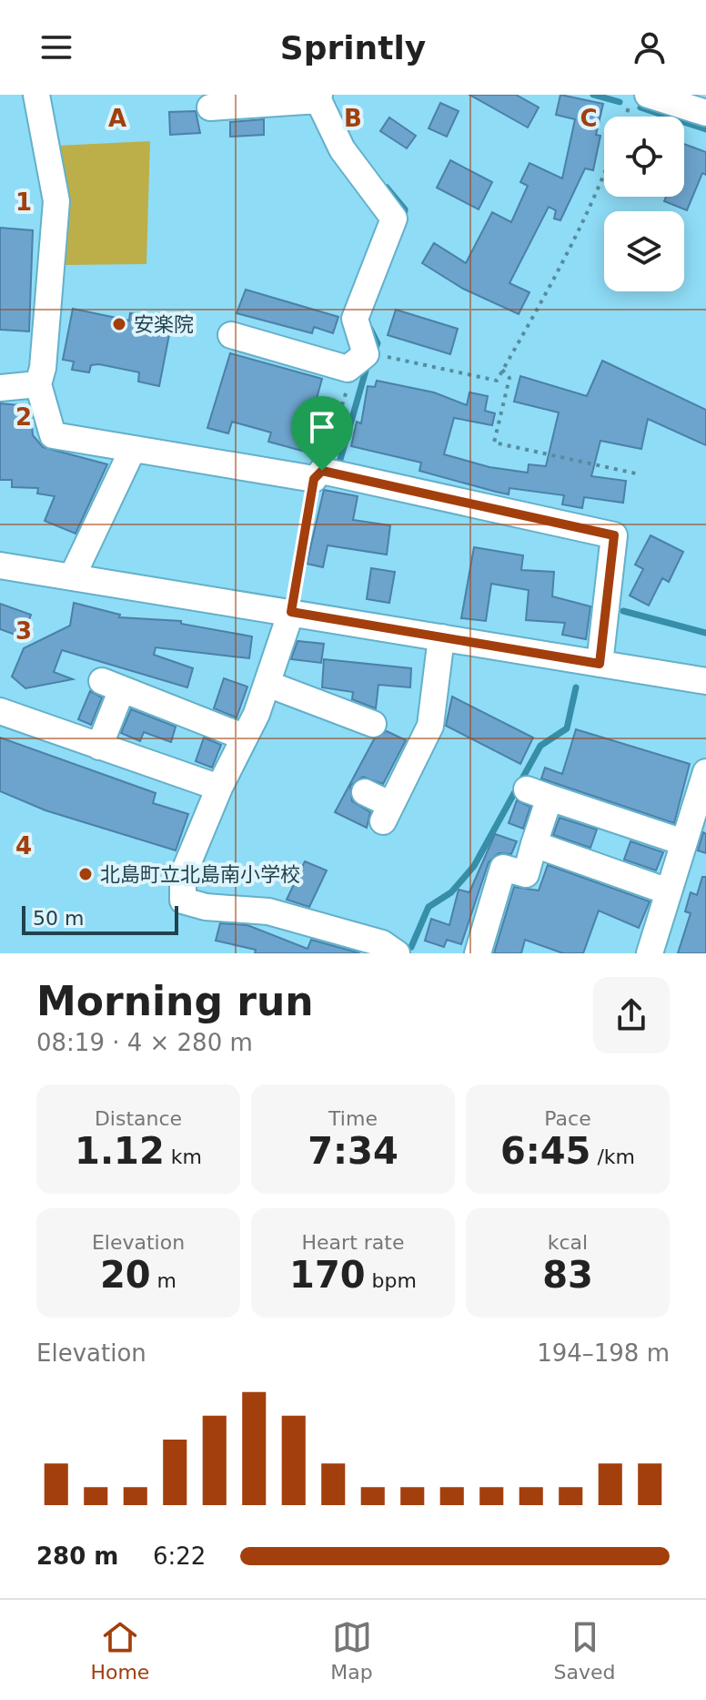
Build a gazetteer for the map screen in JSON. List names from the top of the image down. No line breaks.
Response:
{"places":["安楽院","北島町立北島南小学校"],"scale_bar":"50 m","page":{"header":"Sprintly","scale":"50 m","heading":["Morning run","08:19 · 4 × 280 m"],"stats":[["Distance","1.12 km"],["Time","7:34"],["Pace","6:45 /km"],["Elevation","20 m"],["Heart rate","170 bpm"],["kcal","83"]],"chart":["Elevation","194–198 m"],"list":[{"name":"280 m","note":"6:22"}],"tabs":["Home","Map","Saved"]},"grid":{"columns":["A","B","C"],"rows":["1","2","3","4"]}}
